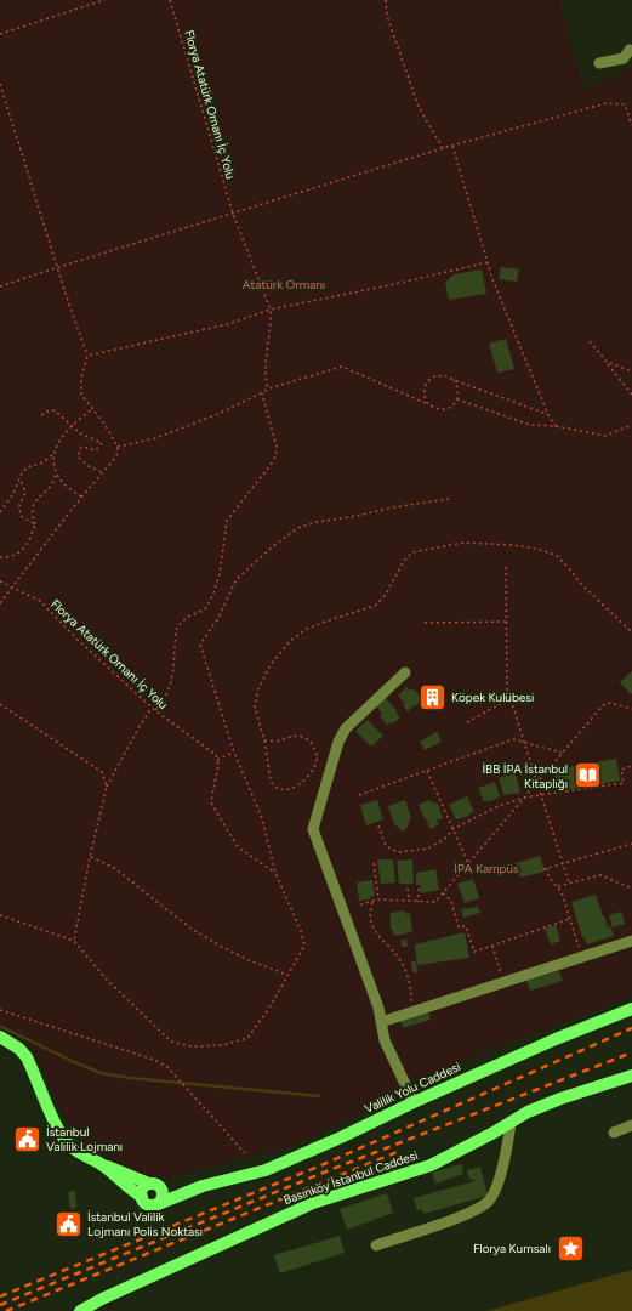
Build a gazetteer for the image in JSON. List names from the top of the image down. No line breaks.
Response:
{"streets":{"main road":["Valilik Yolu Caddesi","Basınköy İstanbul Caddesi"],"path":["Florya Atatürk Ornanı İç Yolu"]},"parks":["Atatürk Ormanı","İPA Kampüs"],"places":{"building":["Köpek Kulübesi"],"library":["İBB İPA İstanbul Kitaplığı"],"public building":["İstanbul Valilik Lojmanı","İstanbul Valilik Lojmanı Polis Noktası"],"place":["Florya Kumsalı"]}}
